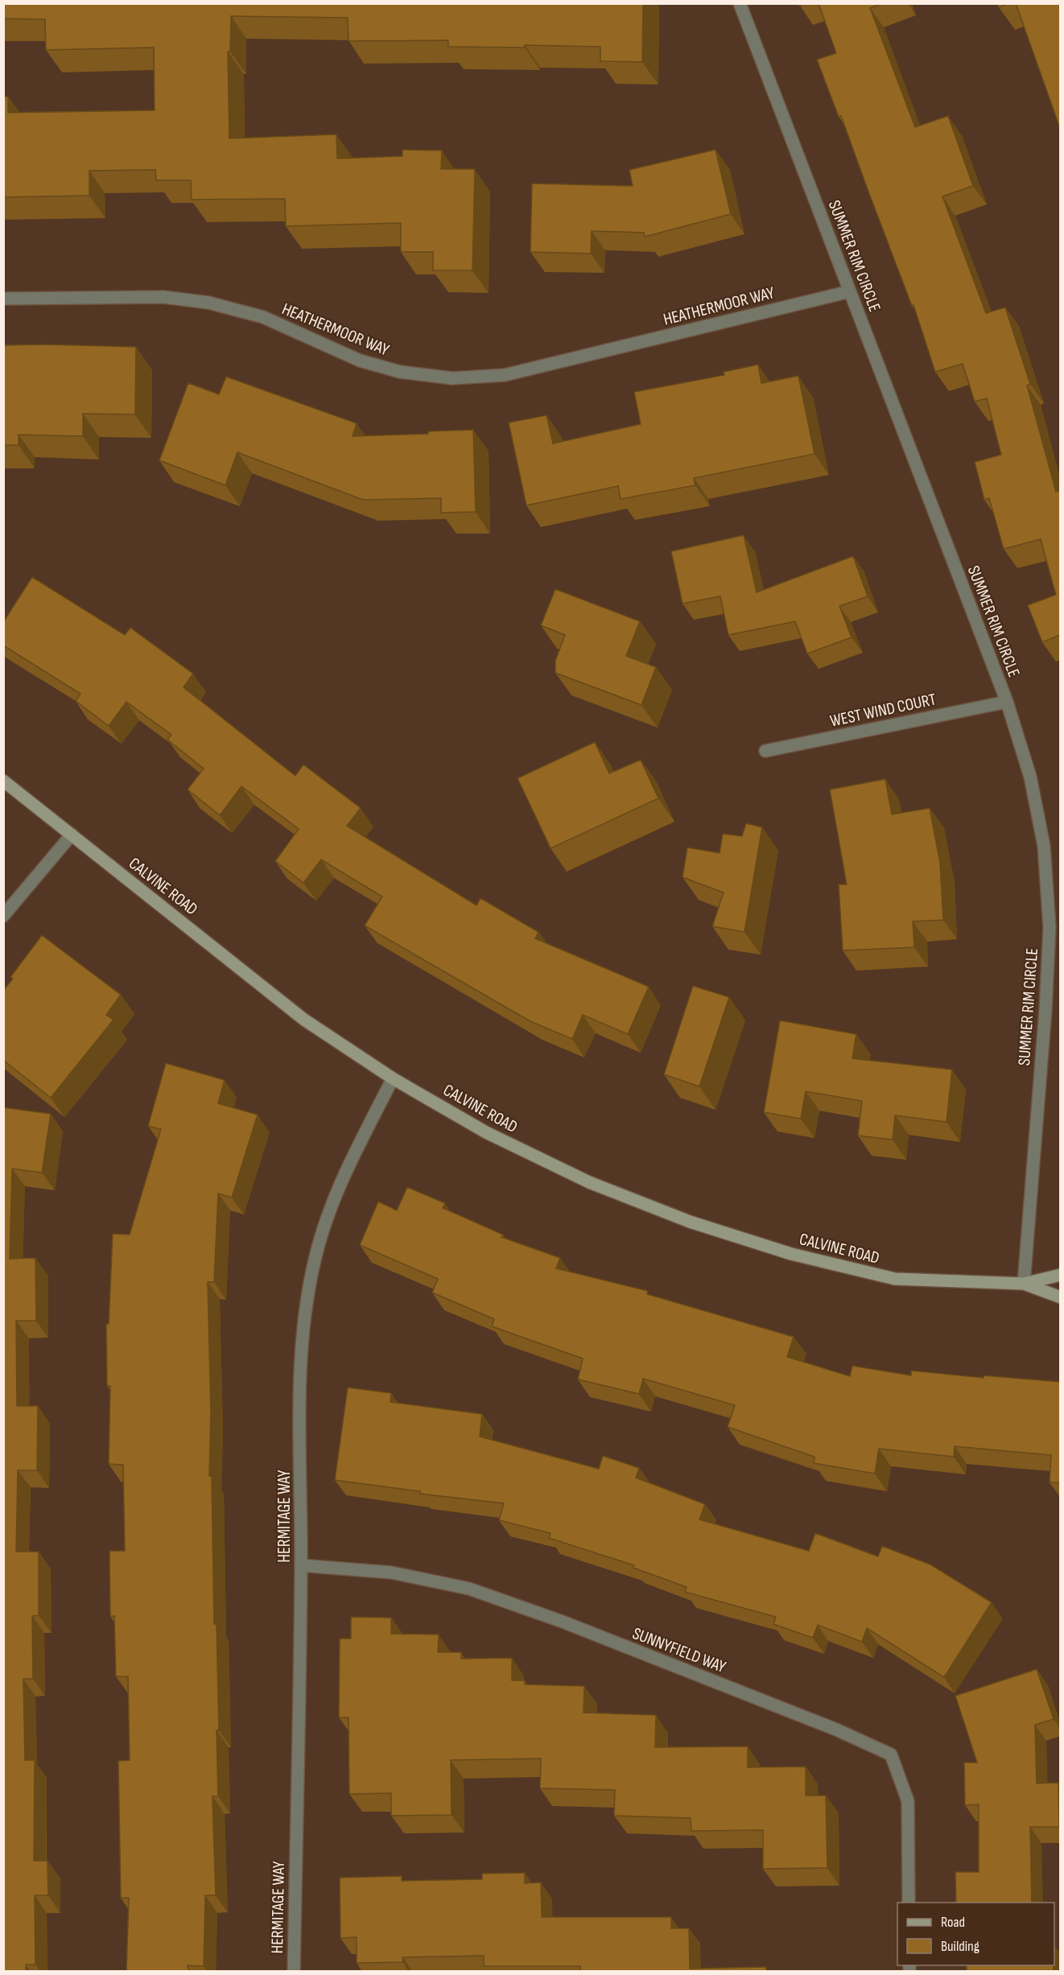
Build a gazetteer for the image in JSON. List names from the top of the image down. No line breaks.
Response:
{"streets":{"street":["SUMMER RIM CIRCLE","HEATHERMOOR WAY","WEST WIND COURT","CALVINE ROAD","HERMITAGE WAY","SUNNYFIELD WAY"]},"crossings":[["SUMMER RIM CIRCLE","HEATHERMOOR WAY"],["SUMMER RIM CIRCLE","WEST WIND COURT"],["SUMMER RIM CIRCLE","CALVINE ROAD"],["CALVINE ROAD","HERMITAGE WAY"],["HERMITAGE WAY","SUNNYFIELD WAY"]],"legend":["Road","Building"]}
